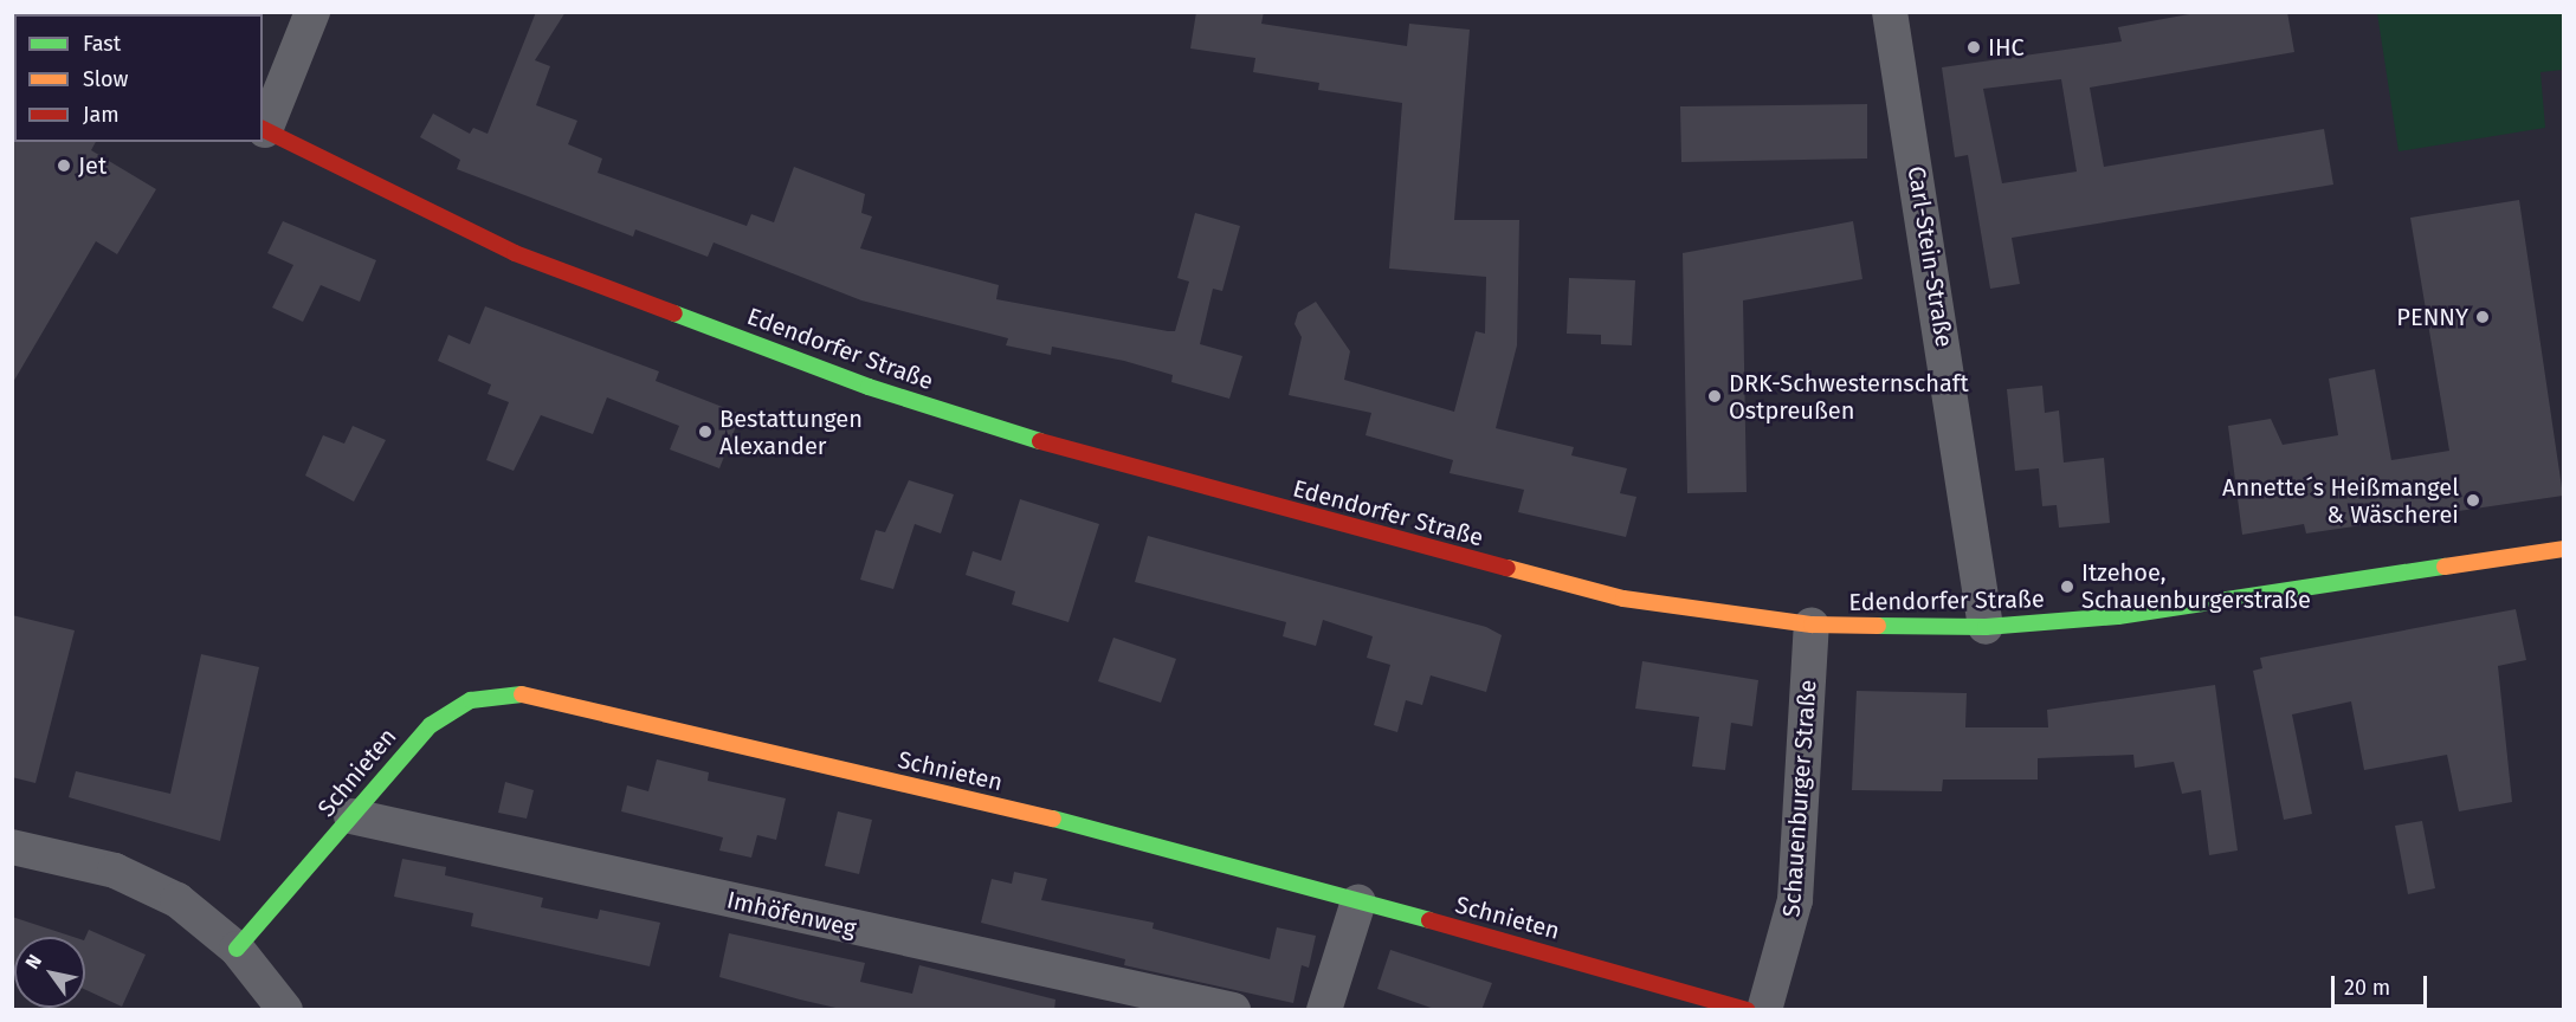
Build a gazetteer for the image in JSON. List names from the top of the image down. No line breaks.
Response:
{"streets":{"street":["Carl-Stein-Straße","Edendorfer Straße","Schnieten","Schauenburger Straße","Imhöfenweg"]},"crossings":[["Carl-Stein-Straße","Edendorfer Straße"],["Edendorfer Straße","Schauenburger Straße"],["Schnieten","Imhöfenweg"]],"places":["IHC","Jet","PENNY","DRK-Schwesternschaft Ostpreußen","Bestattungen Alexander","Annette´s Heißmangel & Wäscherei","Itzehoe, Schauenburgerstraße"],"legend":["Fast","Slow","Jam"],"scale_bar":"20 m","north":"top left"}
